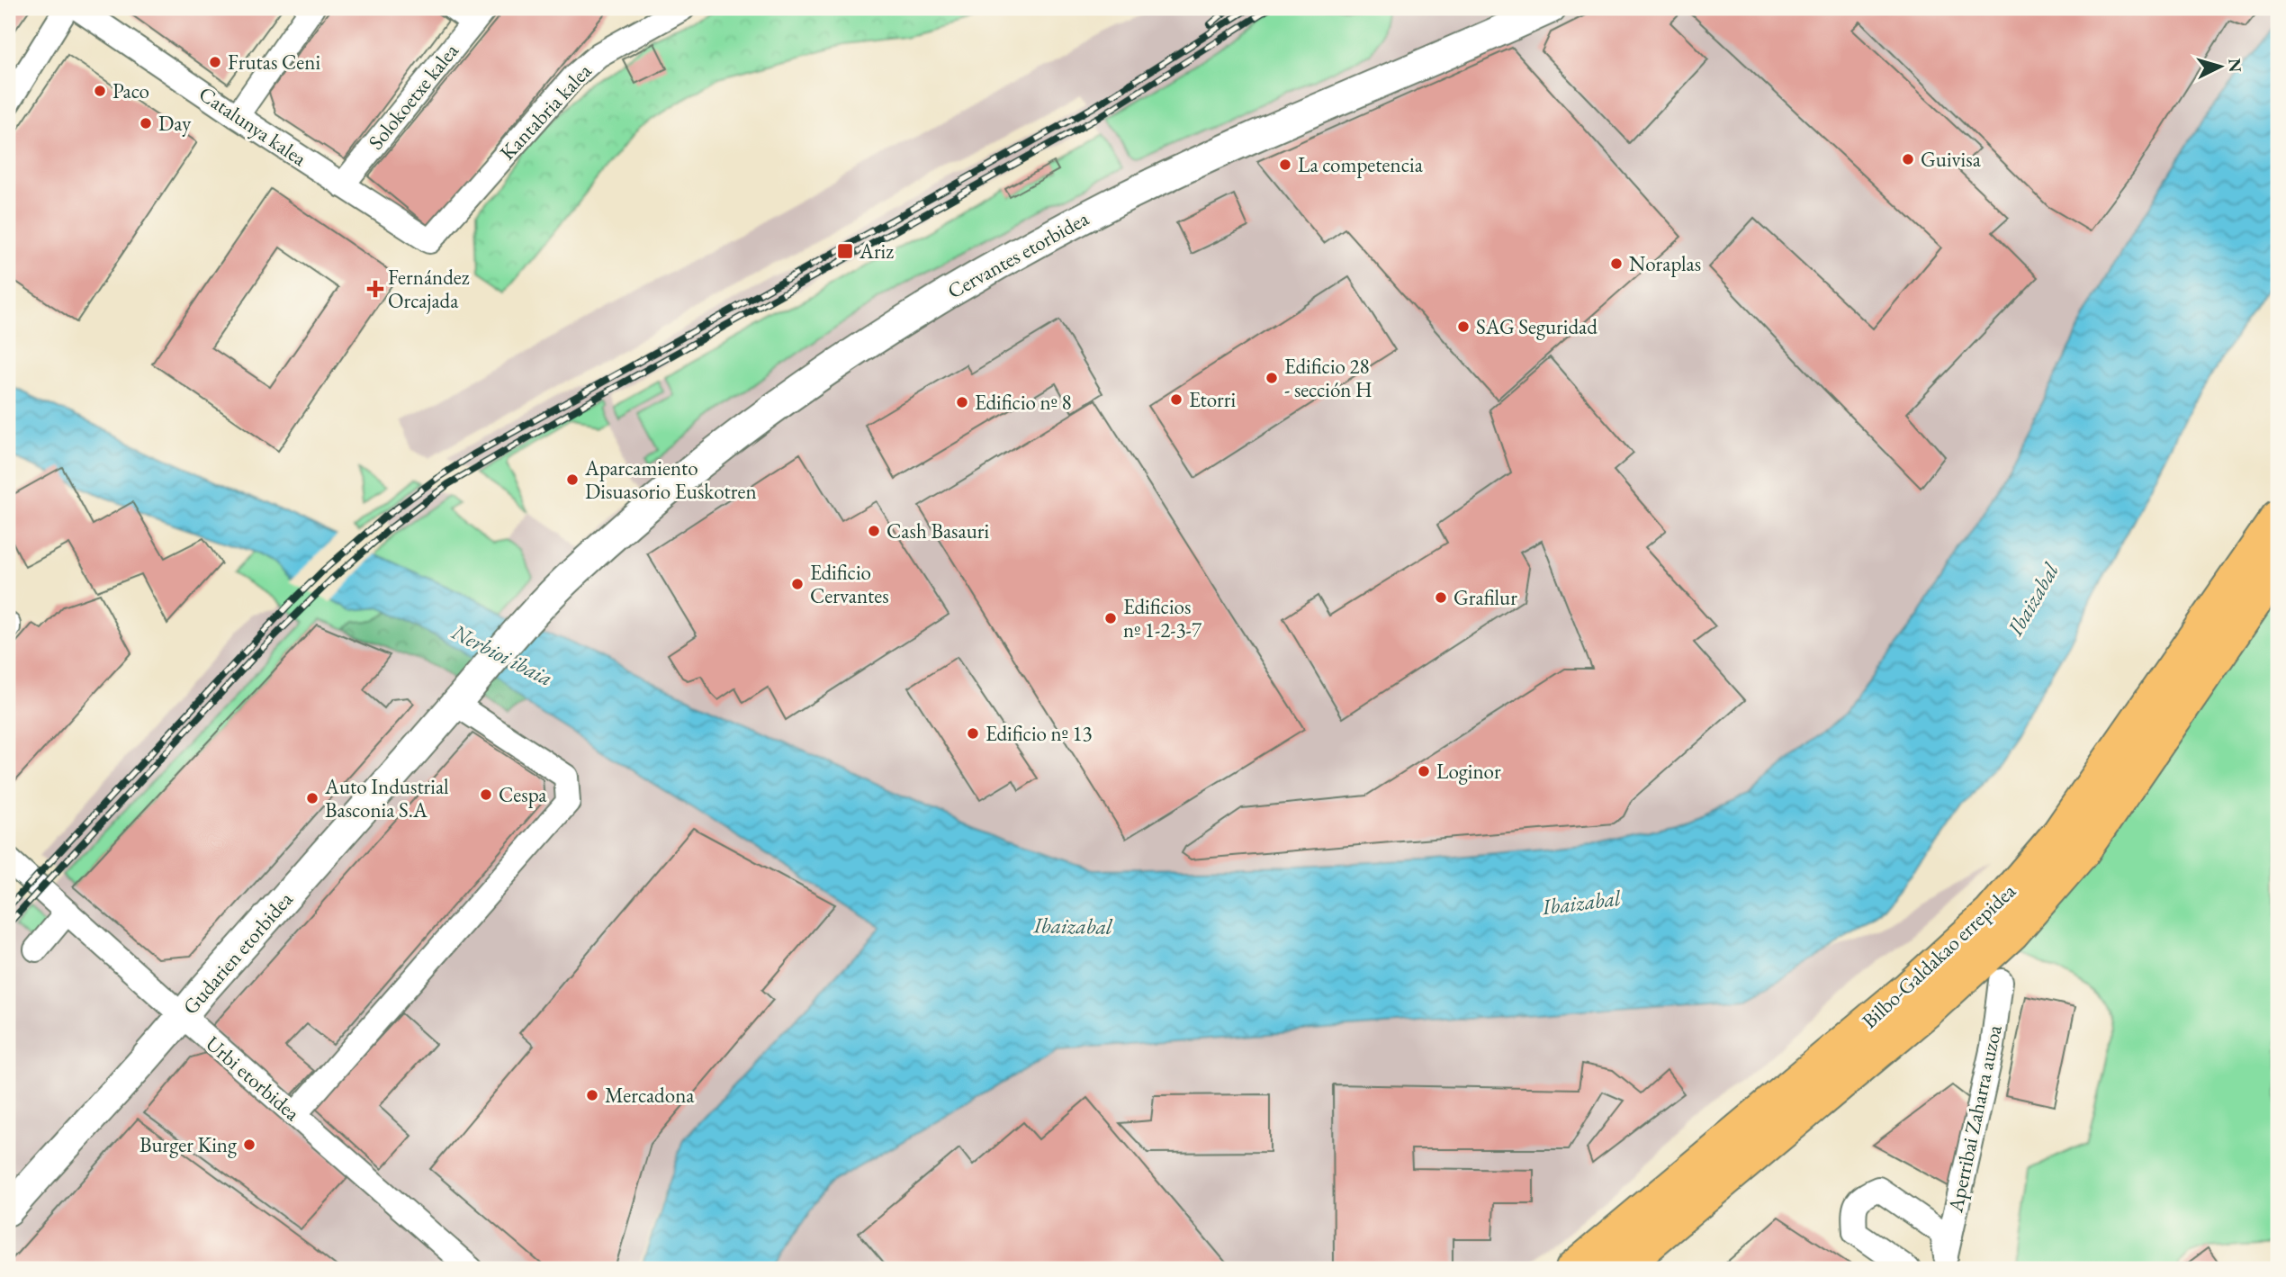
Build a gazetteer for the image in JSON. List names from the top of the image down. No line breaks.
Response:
{"streets":{"highway":["Bilbo-Galdakao errepidea"],"street":["Solokoetxe kalea","Kantabria kalea","Catalunya kalea","Cervantes etorbidea","Gudarien etorbidea","Urbi etorbidea","Aperribai Zaharra auzoa"]},"crossings":[["Solokoetxe kalea","Catalunya kalea"],["Kantabria kalea","Catalunya kalea"],["Cervantes etorbidea","Gudarien etorbidea"],["Gudarien etorbidea","Urbi etorbidea"]],"water":["Ibaizabal","Nerbioi ibaia"],"places":{"other":["Frutas Ceni","Paco","Day","Guivisa","La competencia","Noraplas","SAG Seguridad","Edificio 28 - sección H","Etorri","Edificio nº 8","Aparcamiento Disuasorio Euskotren","Cash Basauri","Edificio Cervantes","Grafilur","Edificios nº 1-2-3-7","Edificio nº 13","Loginor","Cespa","Auto Industrial Basconia S.A","Mercadona","Burger King"],"transit":["Ariz"],"health":["Fernández Orcajada"]},"north":"right"}
